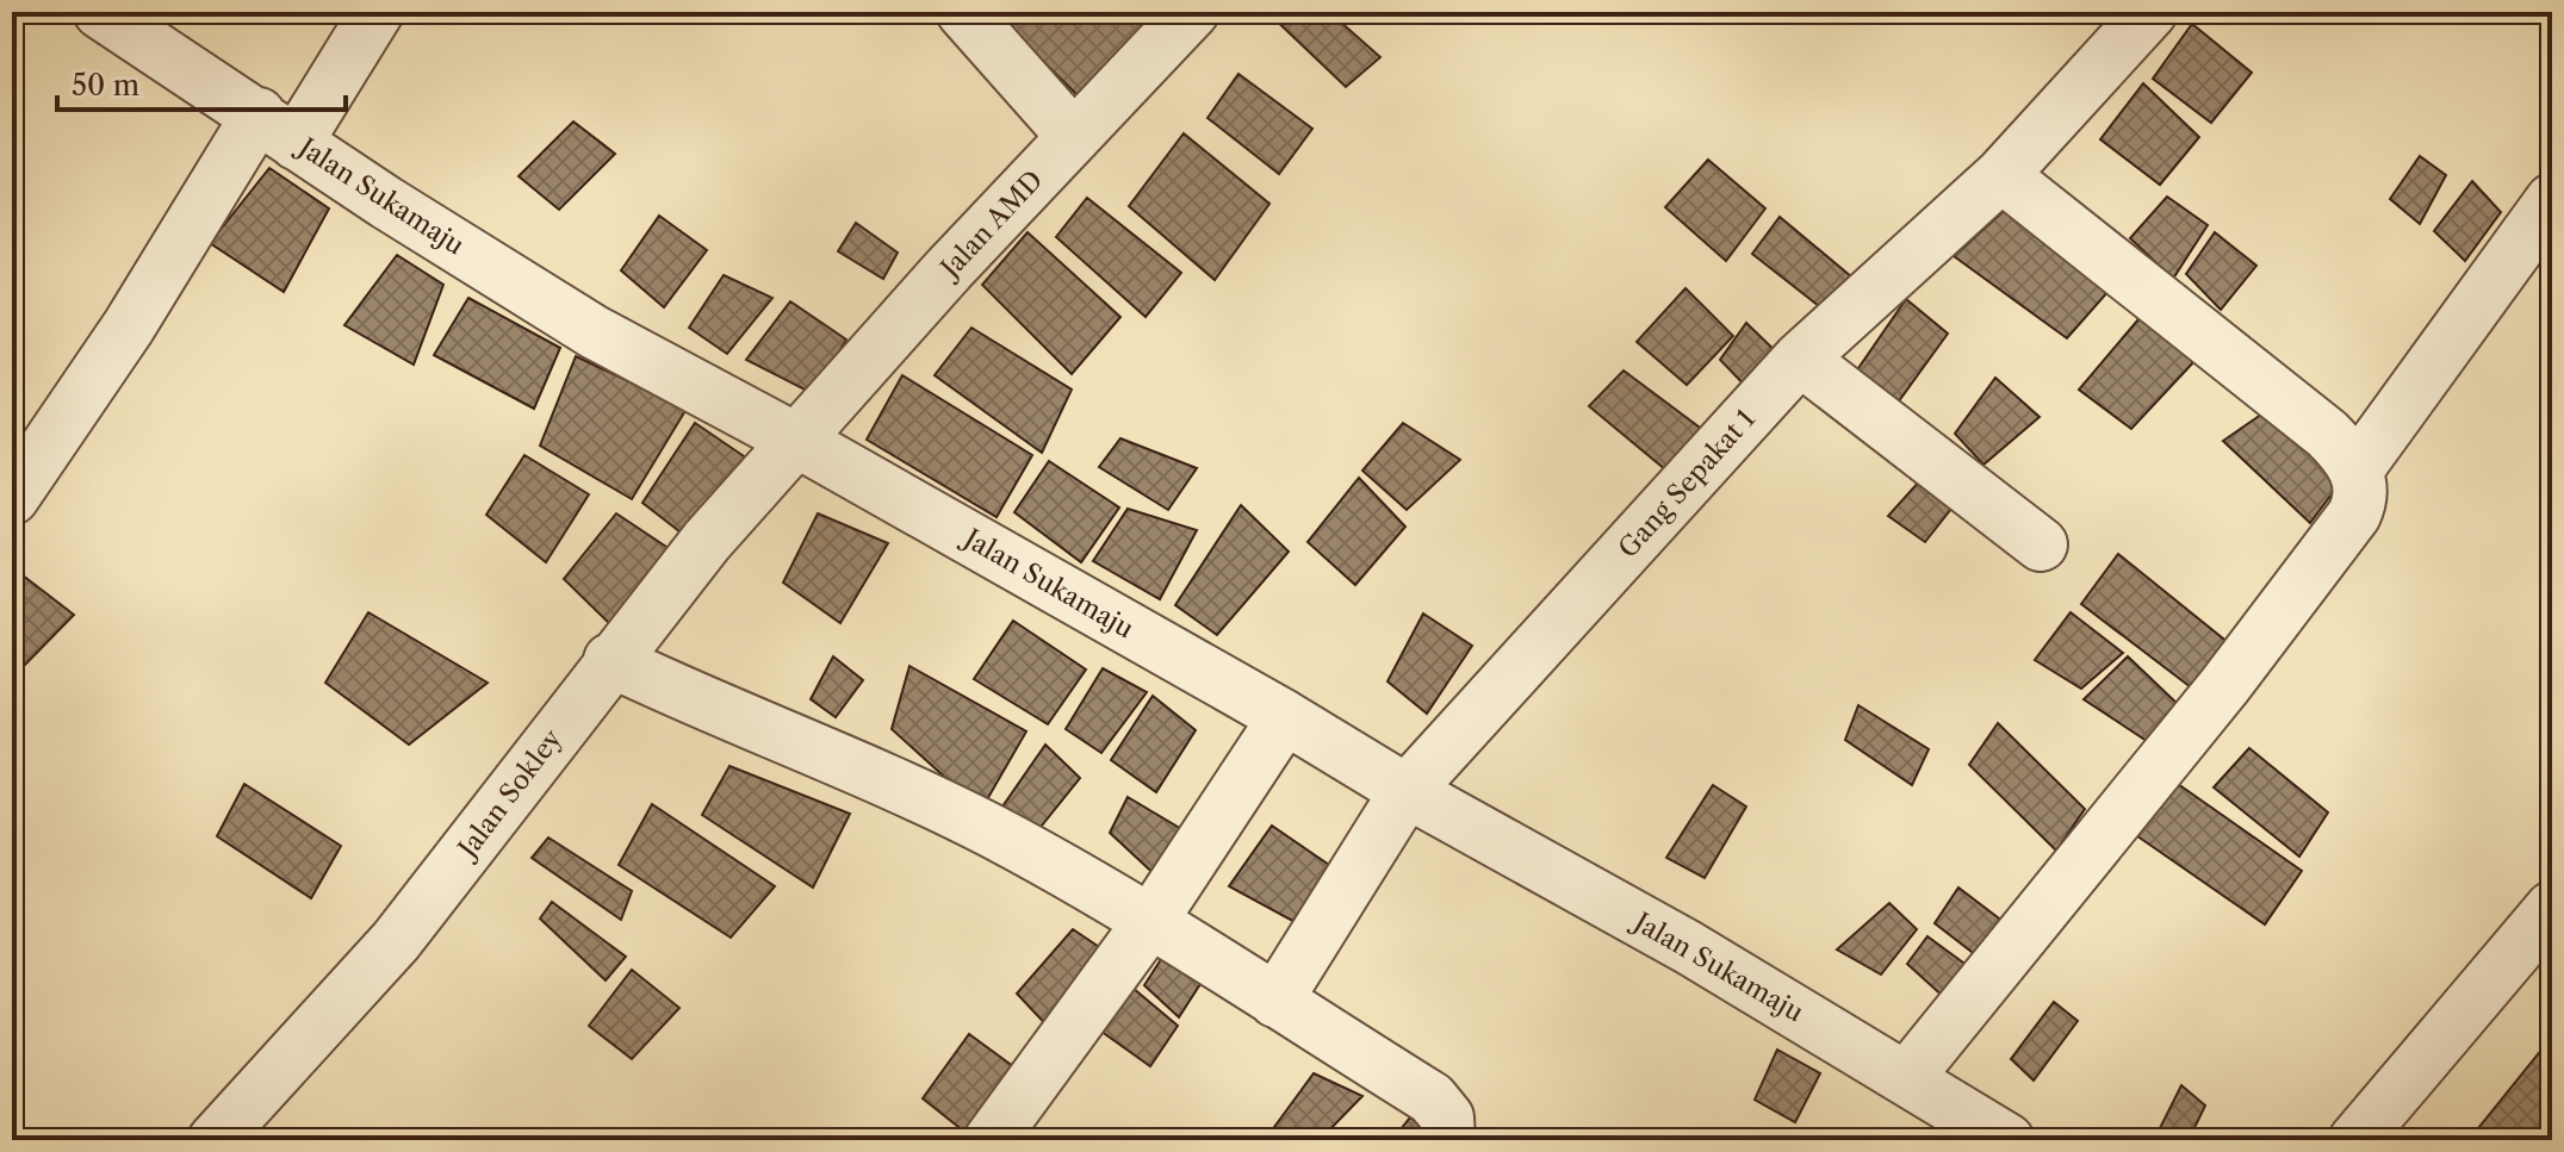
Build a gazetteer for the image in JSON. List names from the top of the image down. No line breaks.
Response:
{"streets":{"street":["Jalan Sukamaju","Jalan AMD","Gang Sepakat 1","Jalan Sokley"]},"crossings":[["Jalan Sukamaju","Jalan AMD"],["Jalan Sukamaju","Gang Sepakat 1"],["Jalan Sukamaju","Jalan Sokley"],["Jalan AMD","Jalan Sokley"]],"scale_bar":"50 m"}
